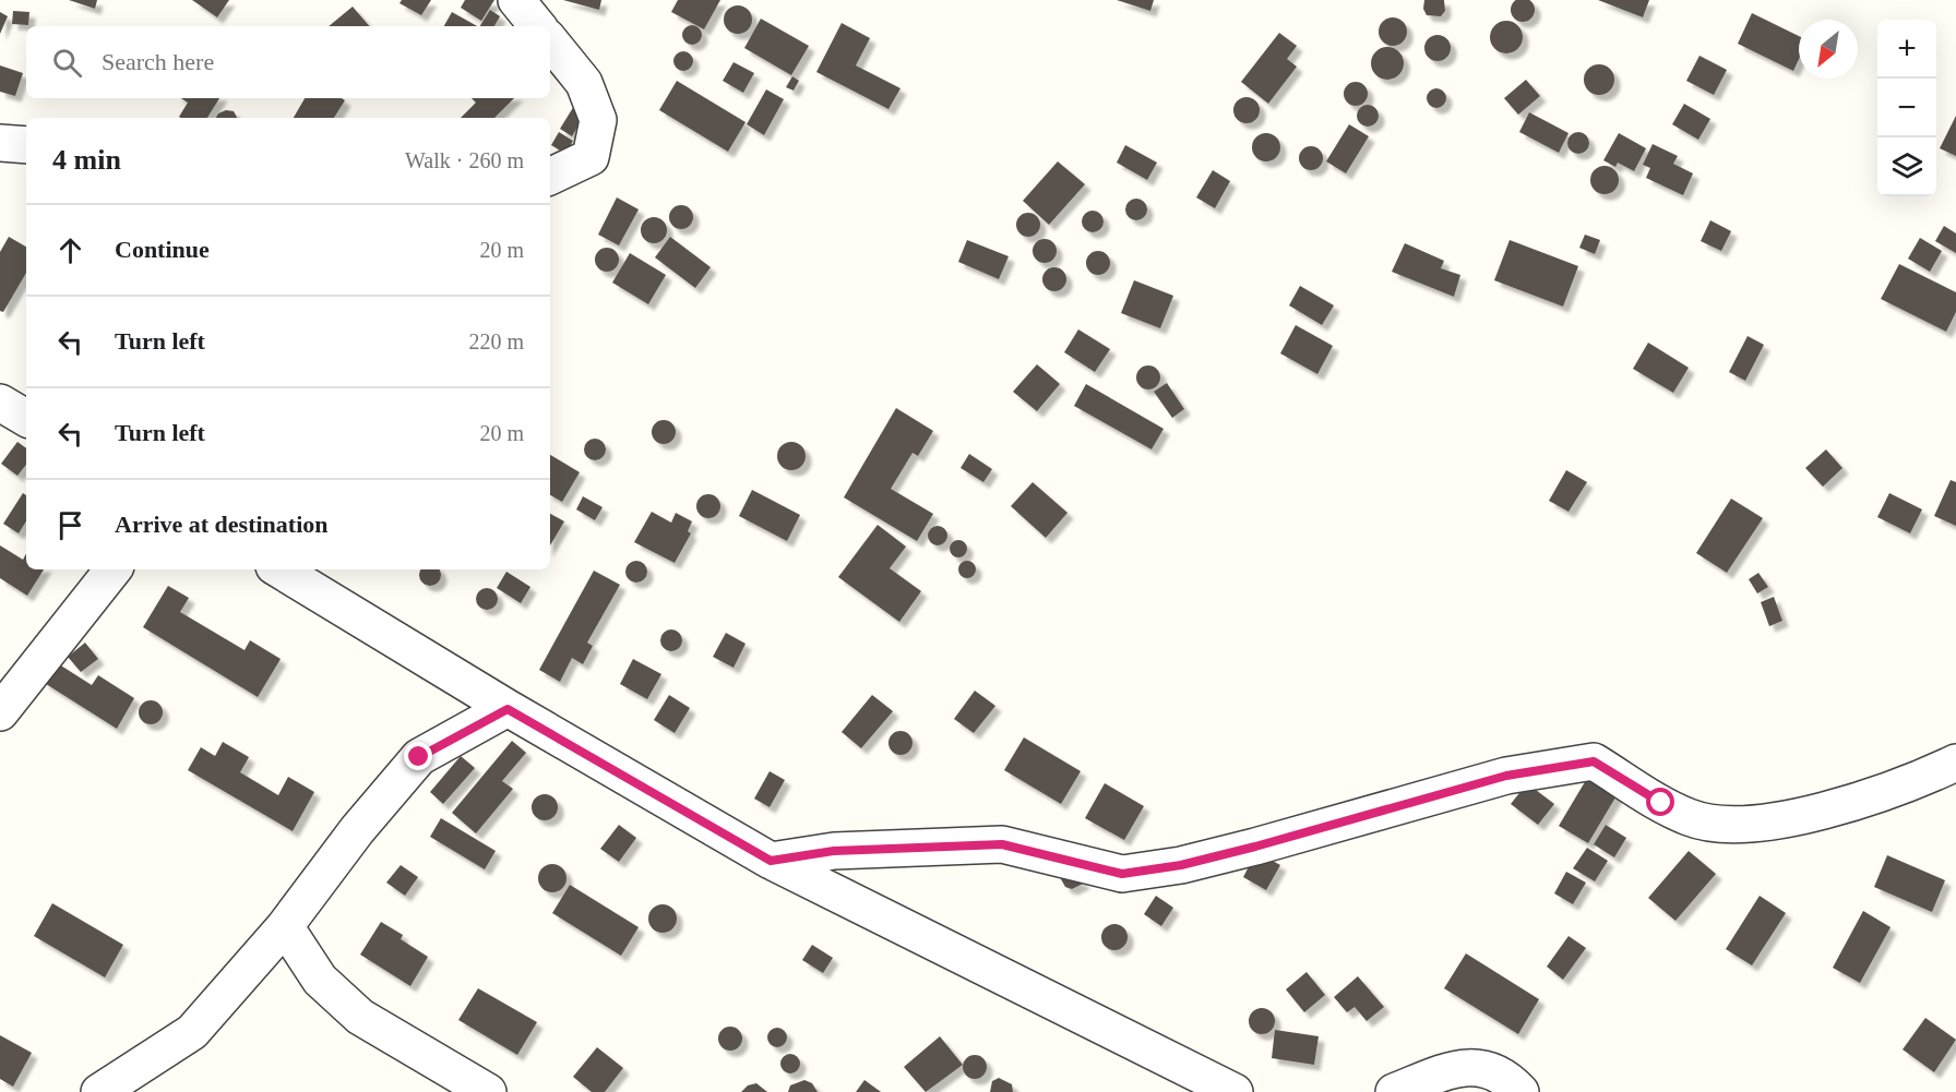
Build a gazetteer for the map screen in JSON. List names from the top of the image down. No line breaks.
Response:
{"north":"bottom left","page":{"map_buttons":["+","−"],"search":"Search here","heading":["4 min","Walk · 260 m"],"list":[["Continue","20 m"],["Turn left","220 m"],["Turn left","20 m"],"Arrive at destination"]}}
